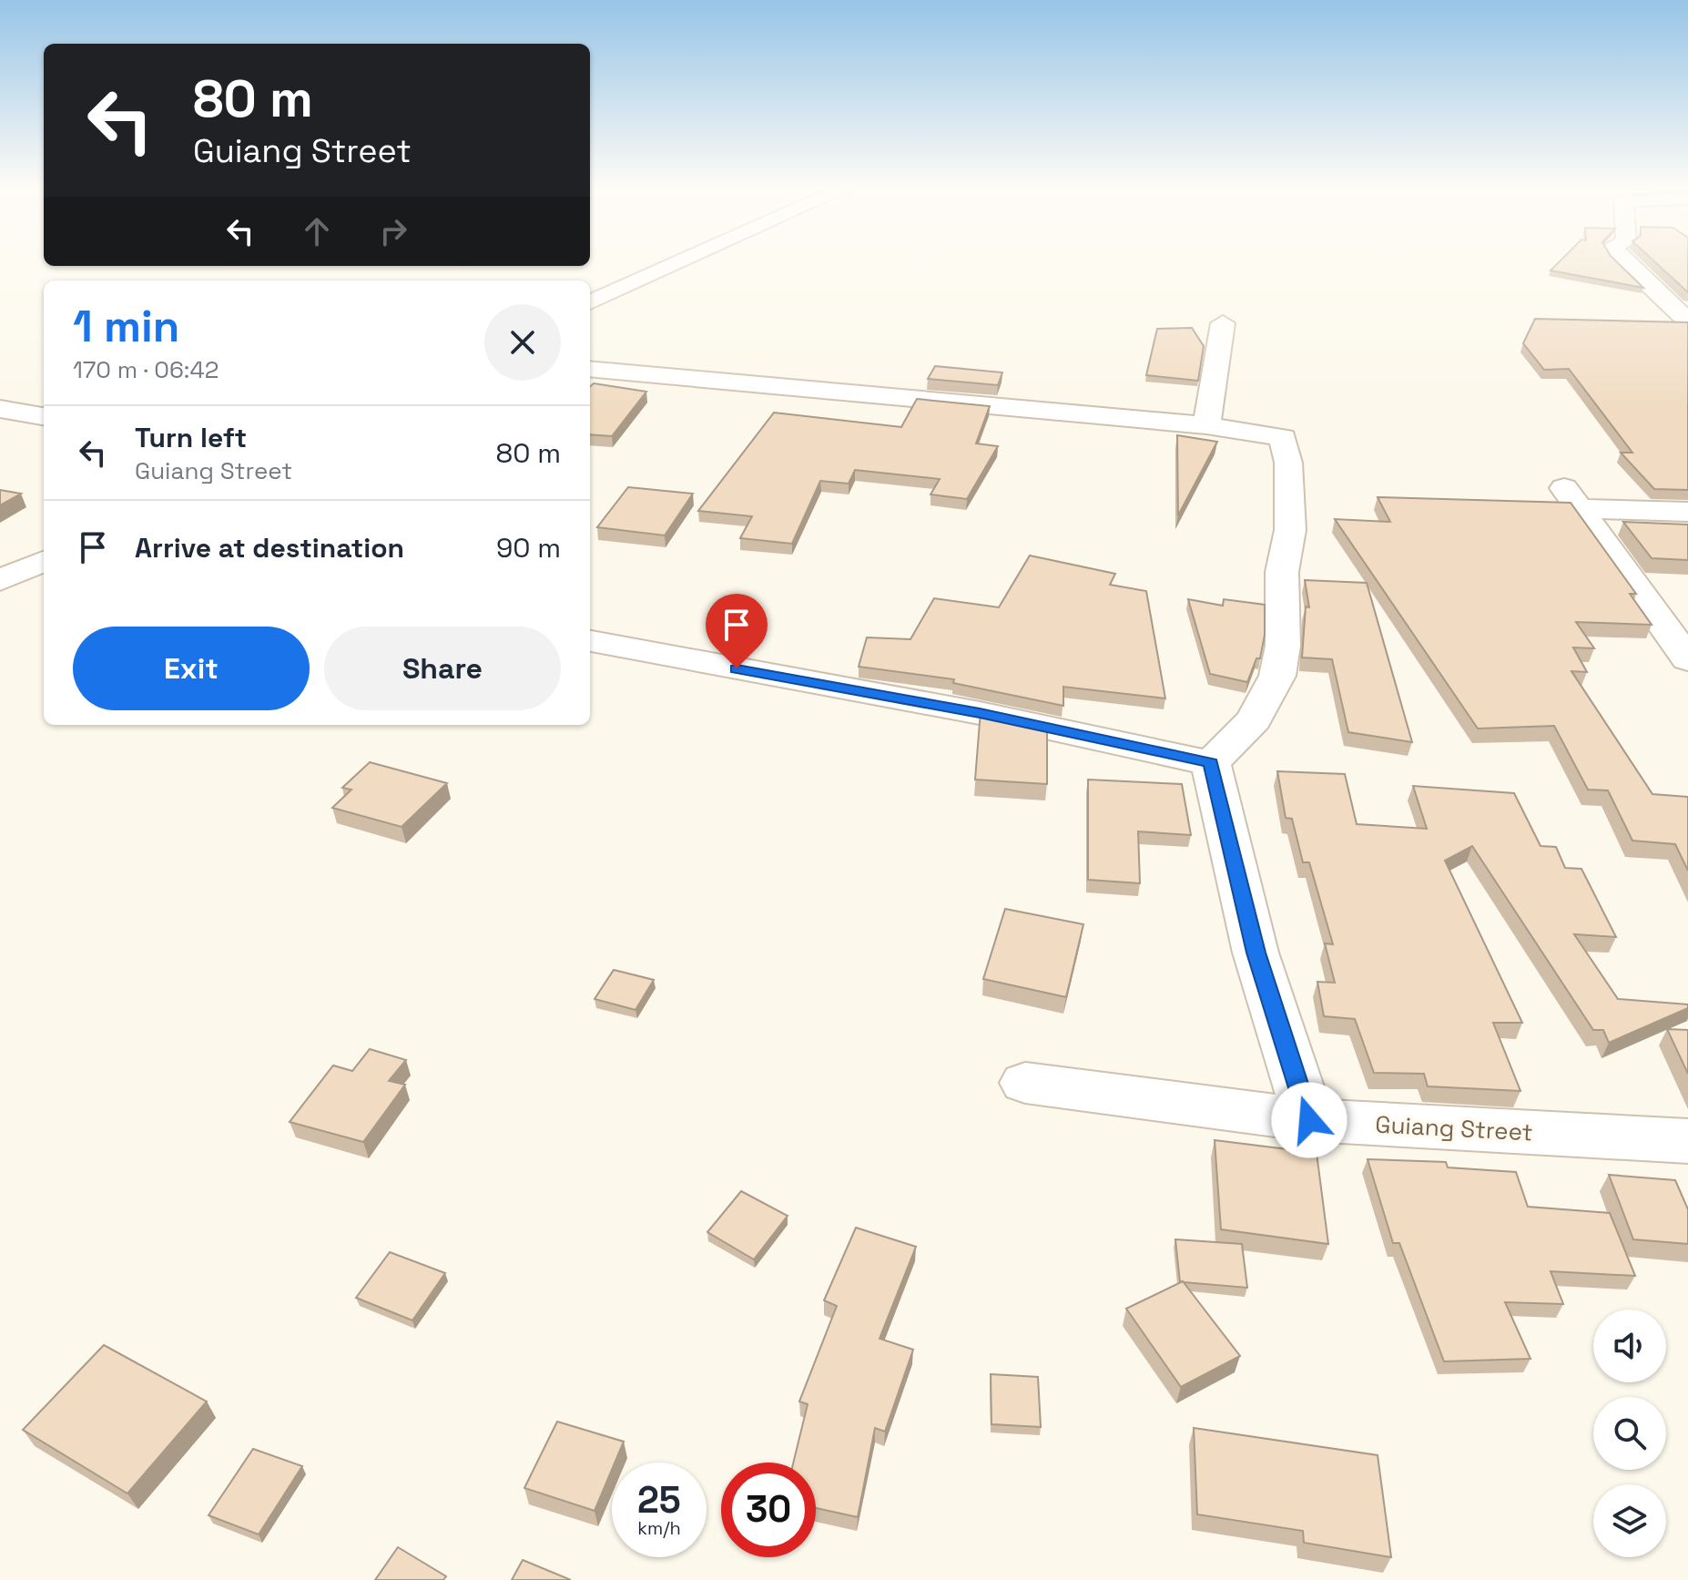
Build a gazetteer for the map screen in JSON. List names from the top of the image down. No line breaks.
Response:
{"streets":{"street":["Guiang Street"]},"page":{"turn":["80 m","Guiang Street"],"heading":["1 min","170 m · 06:42"],"list":[{"name":"Turn left","note":"Guiang Street","value":"80 m"},{"name":"Arrive at destination","value":"90 m"}],"buttons":["Exit","Share"],"speed":"25 km/h","limit":"30"}}
